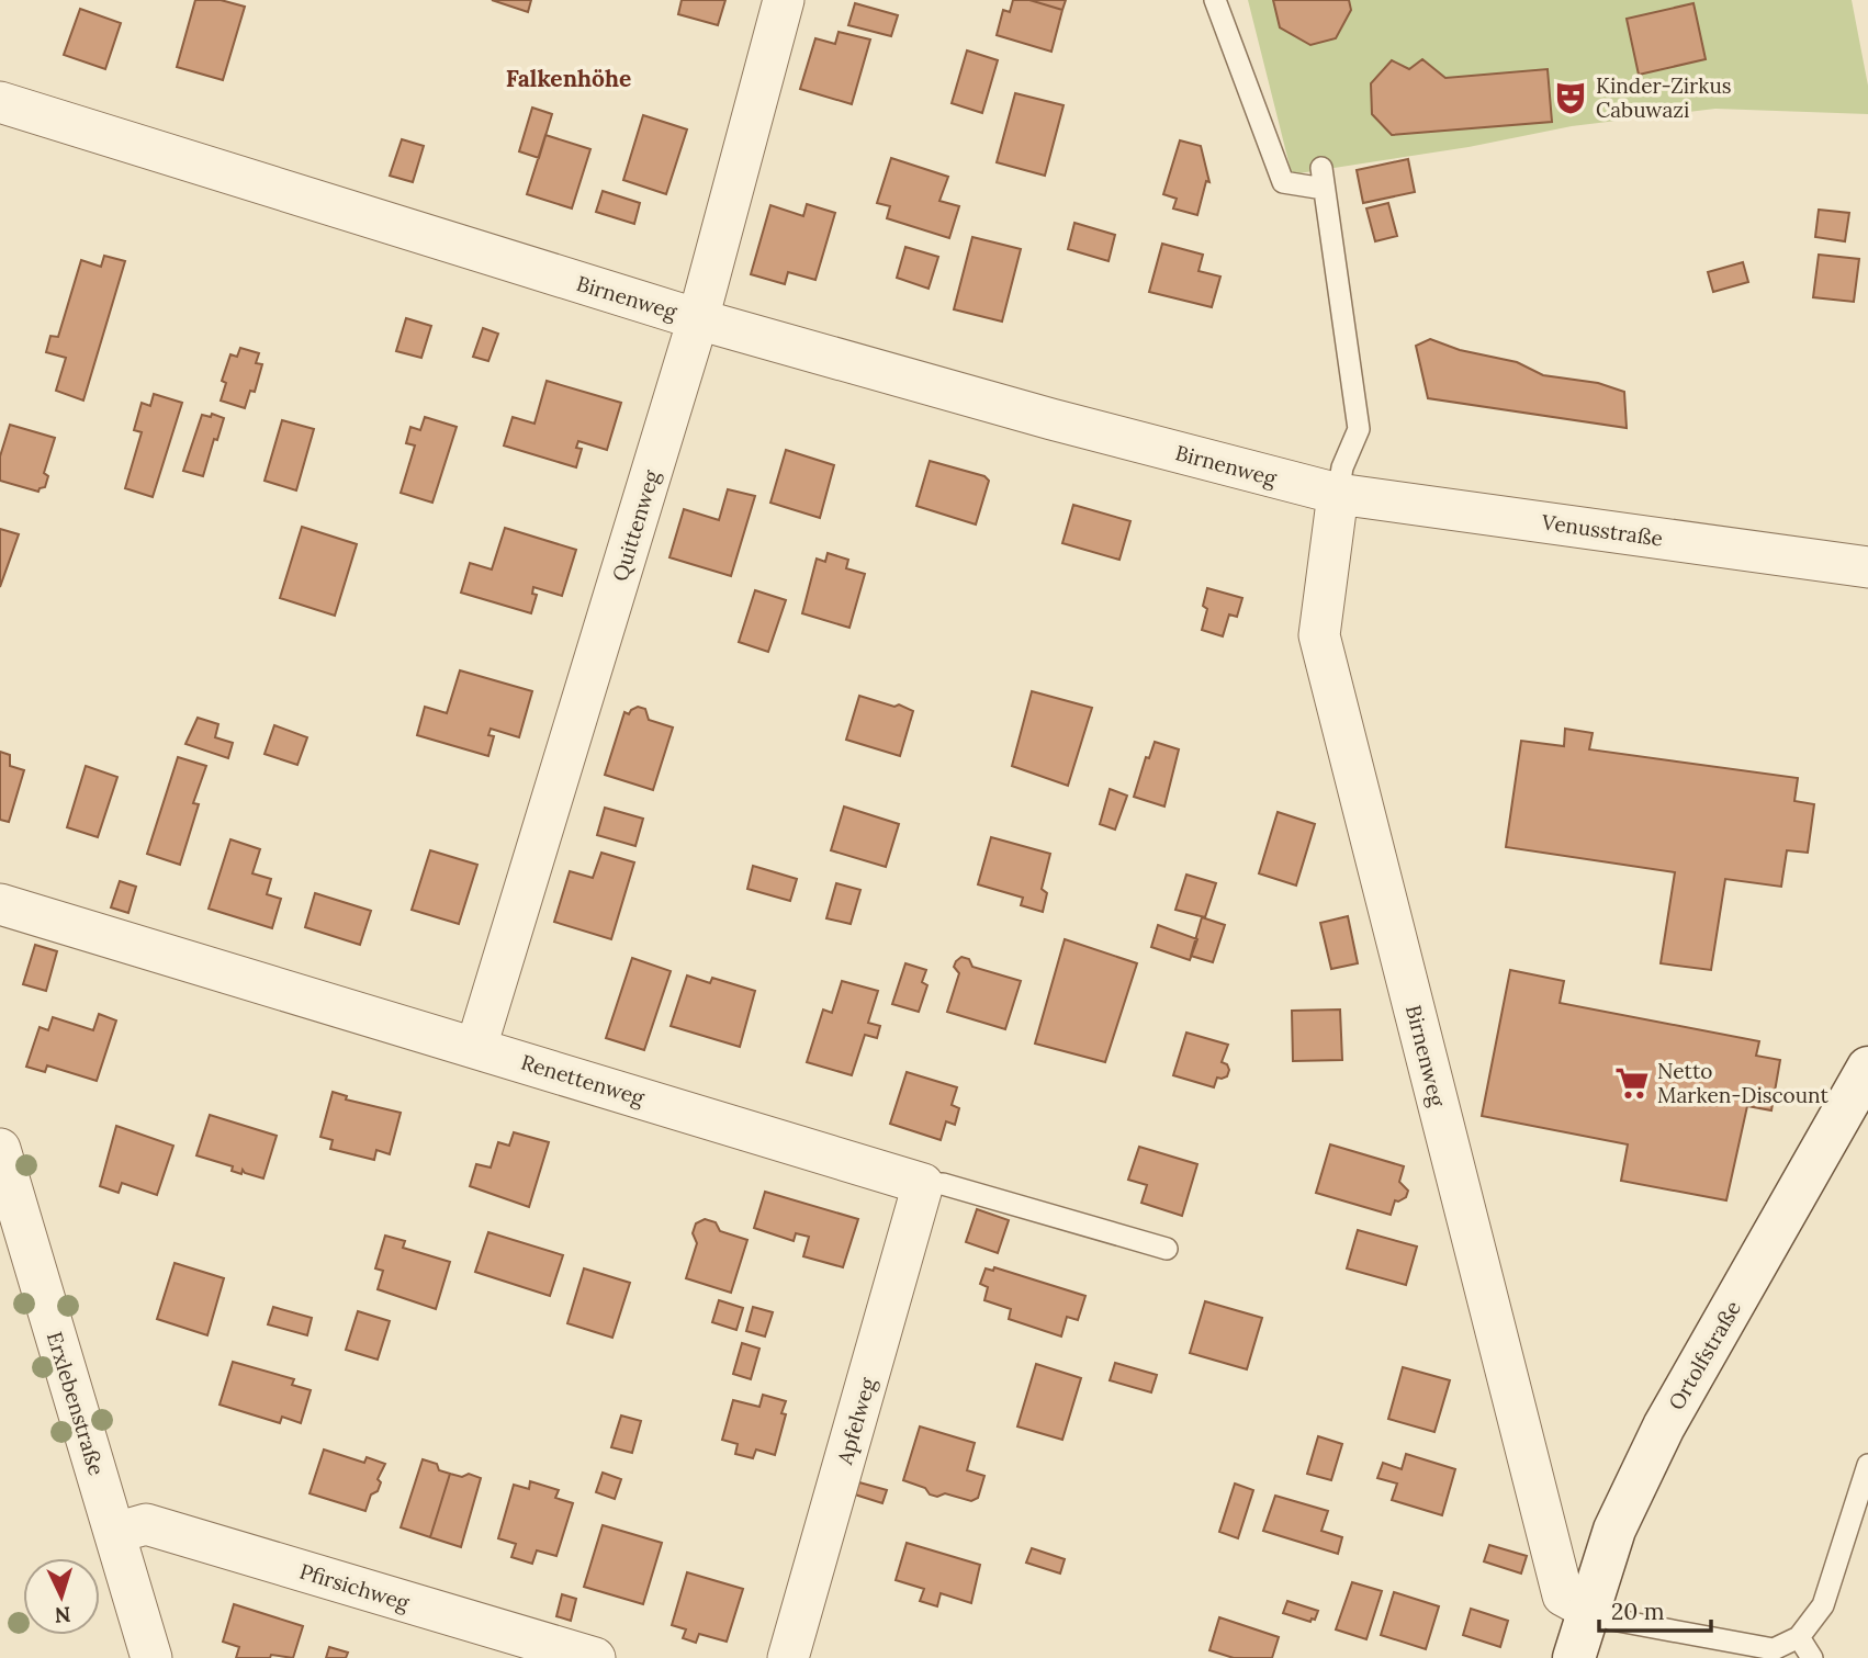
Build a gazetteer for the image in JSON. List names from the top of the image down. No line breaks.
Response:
{"streets":{"street":["Birnenweg","Quittenweg","Venusstraße","Renettenweg","Ortolfstraße","Erxlebenstraße","Apfelweg","Pfirsichweg"]},"crossings":[["Birnenweg","Quittenweg"],["Birnenweg","Venusstraße"],["Birnenweg","Ortolfstraße"],["Quittenweg","Renettenweg"],["Renettenweg","Apfelweg"],["Erxlebenstraße","Pfirsichweg"]],"districts":["Falkenhöhe"],"places":{"theatre":["Kinder-Zirkus Cabuwazi"],"supermarket":["Netto Marken-Discount"]},"scale_bar":"20 m","north":"bottom"}
